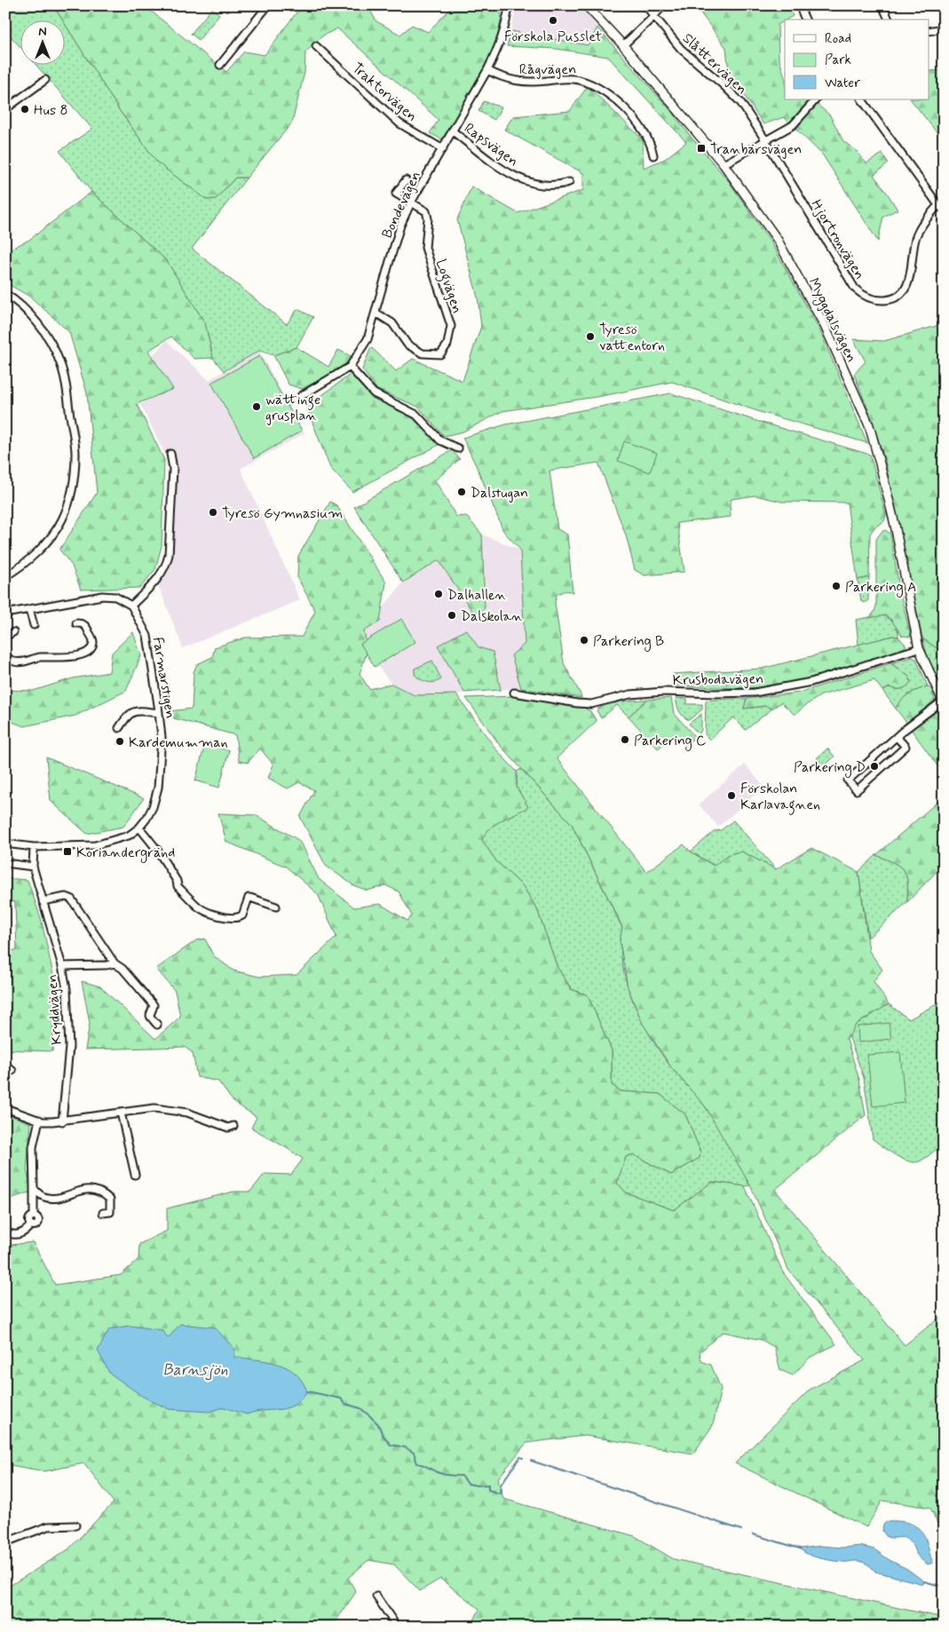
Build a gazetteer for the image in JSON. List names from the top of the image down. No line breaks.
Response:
{"streets":{"street":["Slåttervägen","Rågvägen","Traktorvägen","Rapsvägen","Bondevägen","Hjortronvägen","Logvägen","Myggdalsvägen","Farmarstigen","Krusbodavägen","Kryddvägen"]},"crossings":[["Slåttervägen","Hjortronvägen"],["Rågvägen","Bondevägen"],["Traktorvägen","Bondevägen"],["Rapsvägen","Bondevägen"],["Bondevägen","Logvägen"],["Myggdalsvägen","Krusbodavägen"],["Farmarstigen","Kryddvägen"]],"water":["Barnsjön"],"places":{"other":["Förskola Pusslet","Hus 8","Tyresö vattentorn","wättinge grusplan","Dalstugan","Tyresö Gymnasium","Parkering A","Dalhallen","Dalskolan","Parkering B","Parkering C","Kardemumman","Parkering D","Förskolan Karlavagnen"],"transit":["Tranbärsvägen","Koriandergränd"]},"legend":["Road","Park","Water"],"north":"top"}
